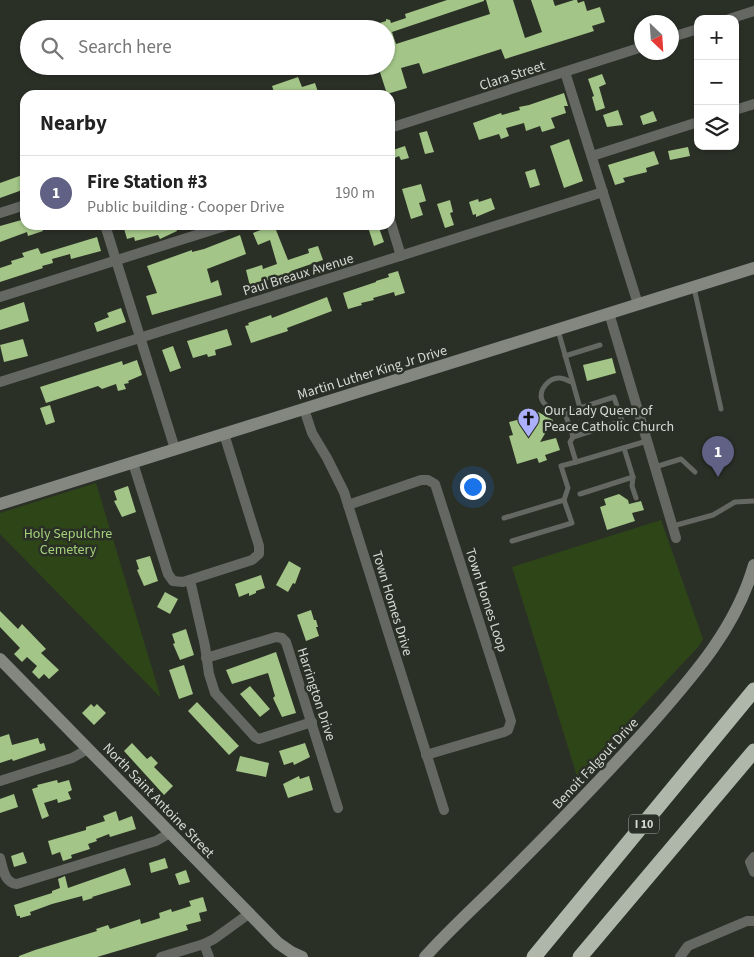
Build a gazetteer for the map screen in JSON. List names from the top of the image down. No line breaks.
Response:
{"streets":{"highway":["I 10"],"street":["Clara Street","Paul Breaux Avenue","Martin Luther King Jr Drive","Town Homes Loop","Town Homes Drive","Harrington Drive","Benoit Falgout Drive","North Saint Antoine Street"]},"crossings":[["Martin Luther King Jr Drive","Town Homes Drive"],["Town Homes Loop","Town Homes Drive"]],"parks":["Holy Sepulchre Cemetery"],"places":{"church":["Our Lady Queen of Peace Catholic Church"]},"north":"bottom right","page":{"map_buttons":["+","−"],"search":"Search here","heading":"Nearby","list":[{"mark":"1","name":"Fire Station #3","note":"Public building · Cooper Drive","value":"190 m"}],"pins":"1"}}
